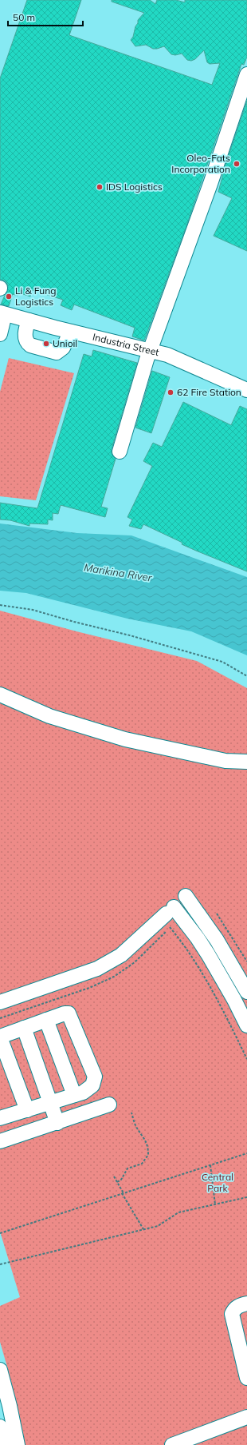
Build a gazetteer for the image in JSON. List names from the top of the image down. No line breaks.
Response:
{"streets":{"street":["Industria Street"]},"water":["Marikina River"],"parks":["Central Park"],"places":["Oleo-Fats Incorporation","IDS Logistics","Li & Fung Logistics","Unioil","62 Fire Station"],"scale_bar":"50 m"}
